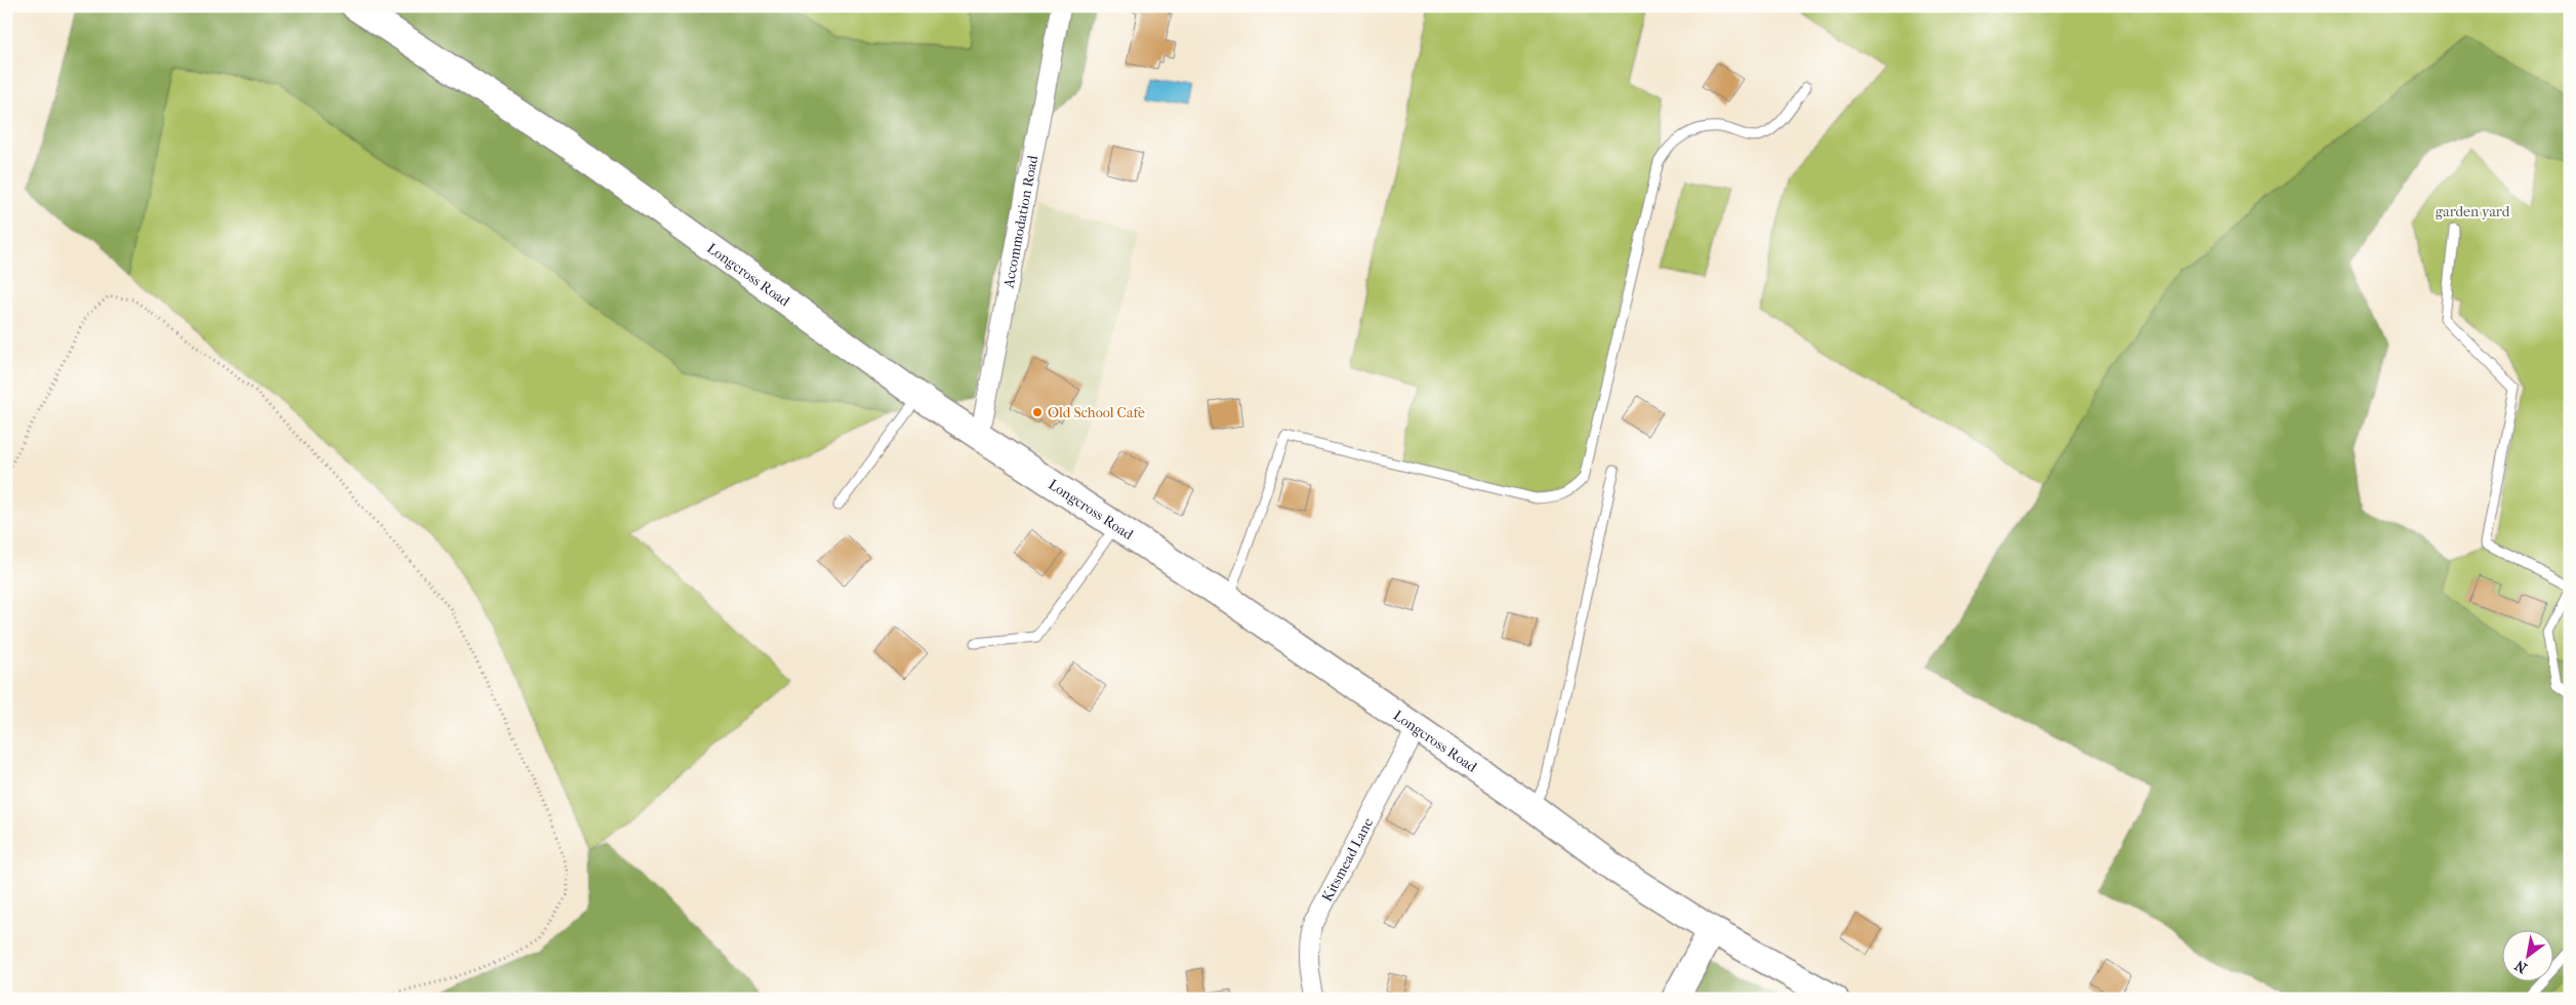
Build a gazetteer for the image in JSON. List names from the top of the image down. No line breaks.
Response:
{"streets":{"main road":["Longcross Road"],"street":["Accommodation Road","Kitsmead Lane"]},"crossings":[["Accommodation Road","Longcross Road"],["Longcross Road","Kitsmead Lane"]],"parks":["garden yard"],"places":["Old School Cafe"],"north":"bottom left"}
